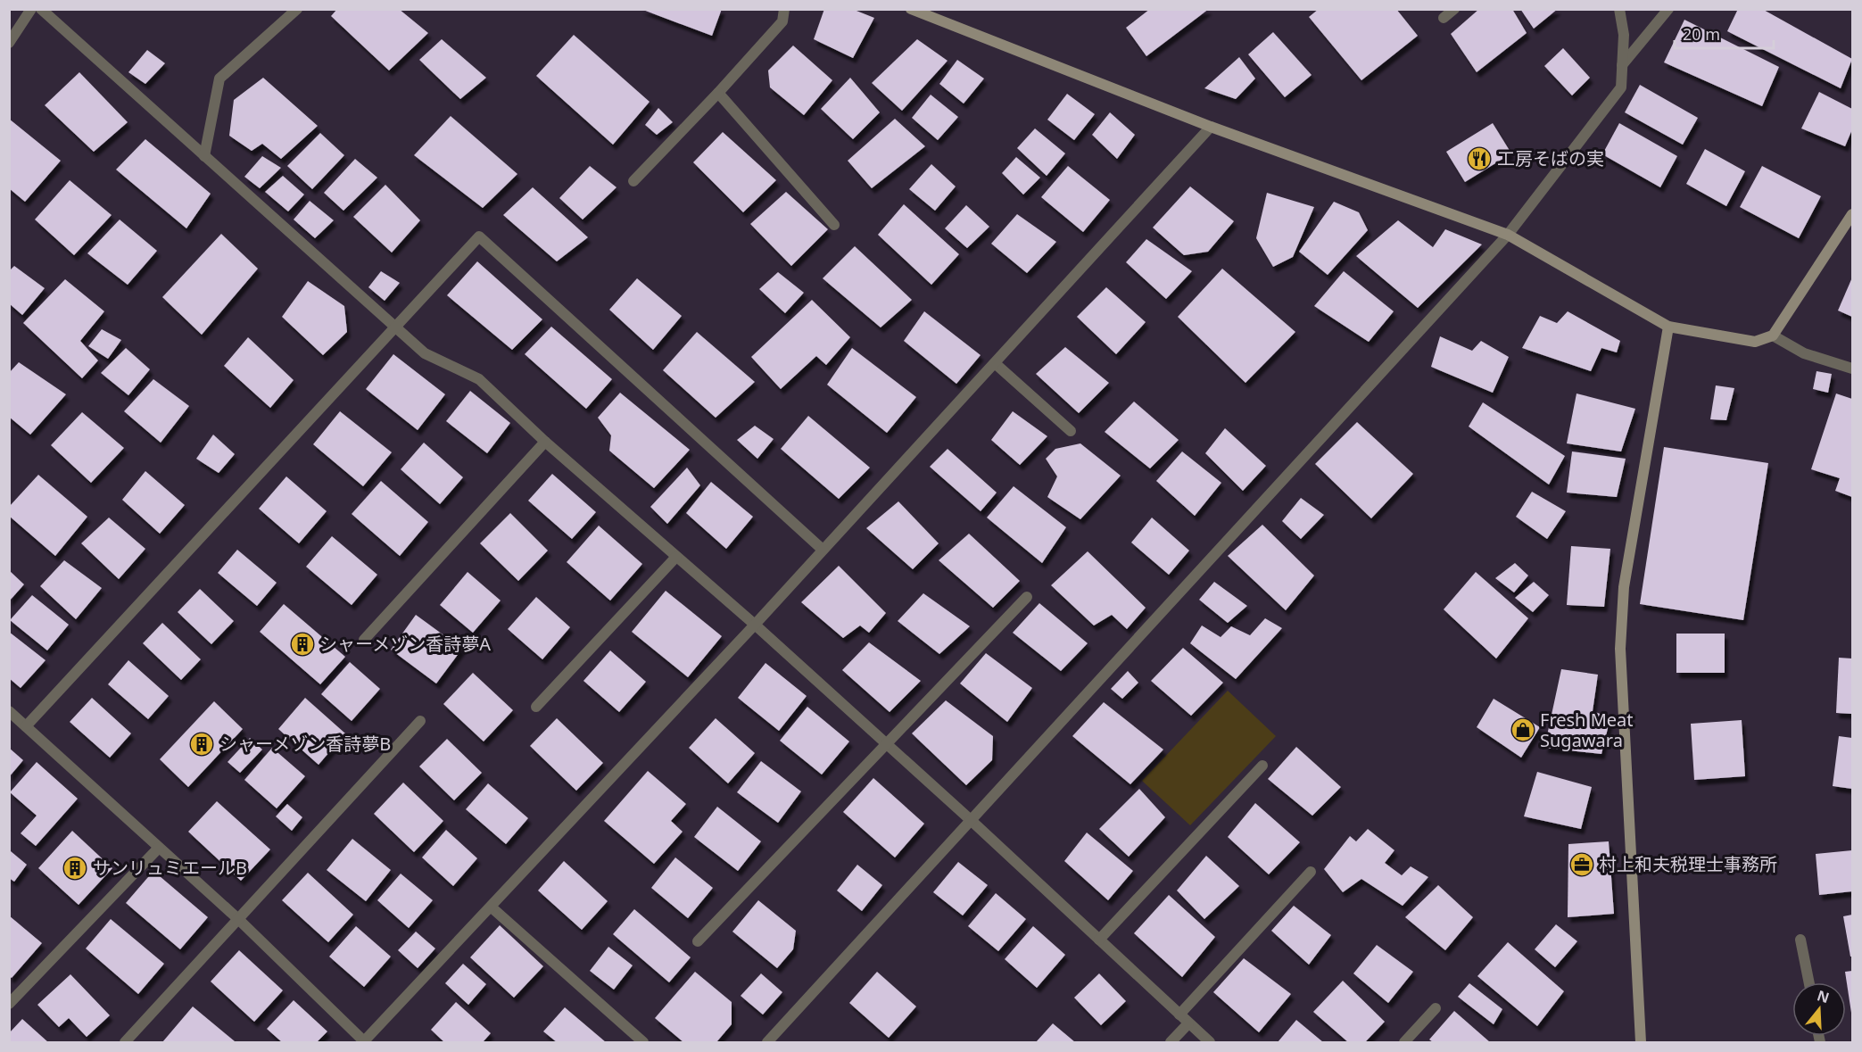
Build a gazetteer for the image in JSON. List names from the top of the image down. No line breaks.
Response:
{"places":{"restaurant":["工房そばの実"],"building":["シャーメゾン香詩夢A","シャーメゾン香詩夢B","サンリュミエールB"],"shop":["Fresh Meat Sugawara"],"office":["村上和夫税理士事務所"]},"scale_bar":"20 m","north":"top"}
